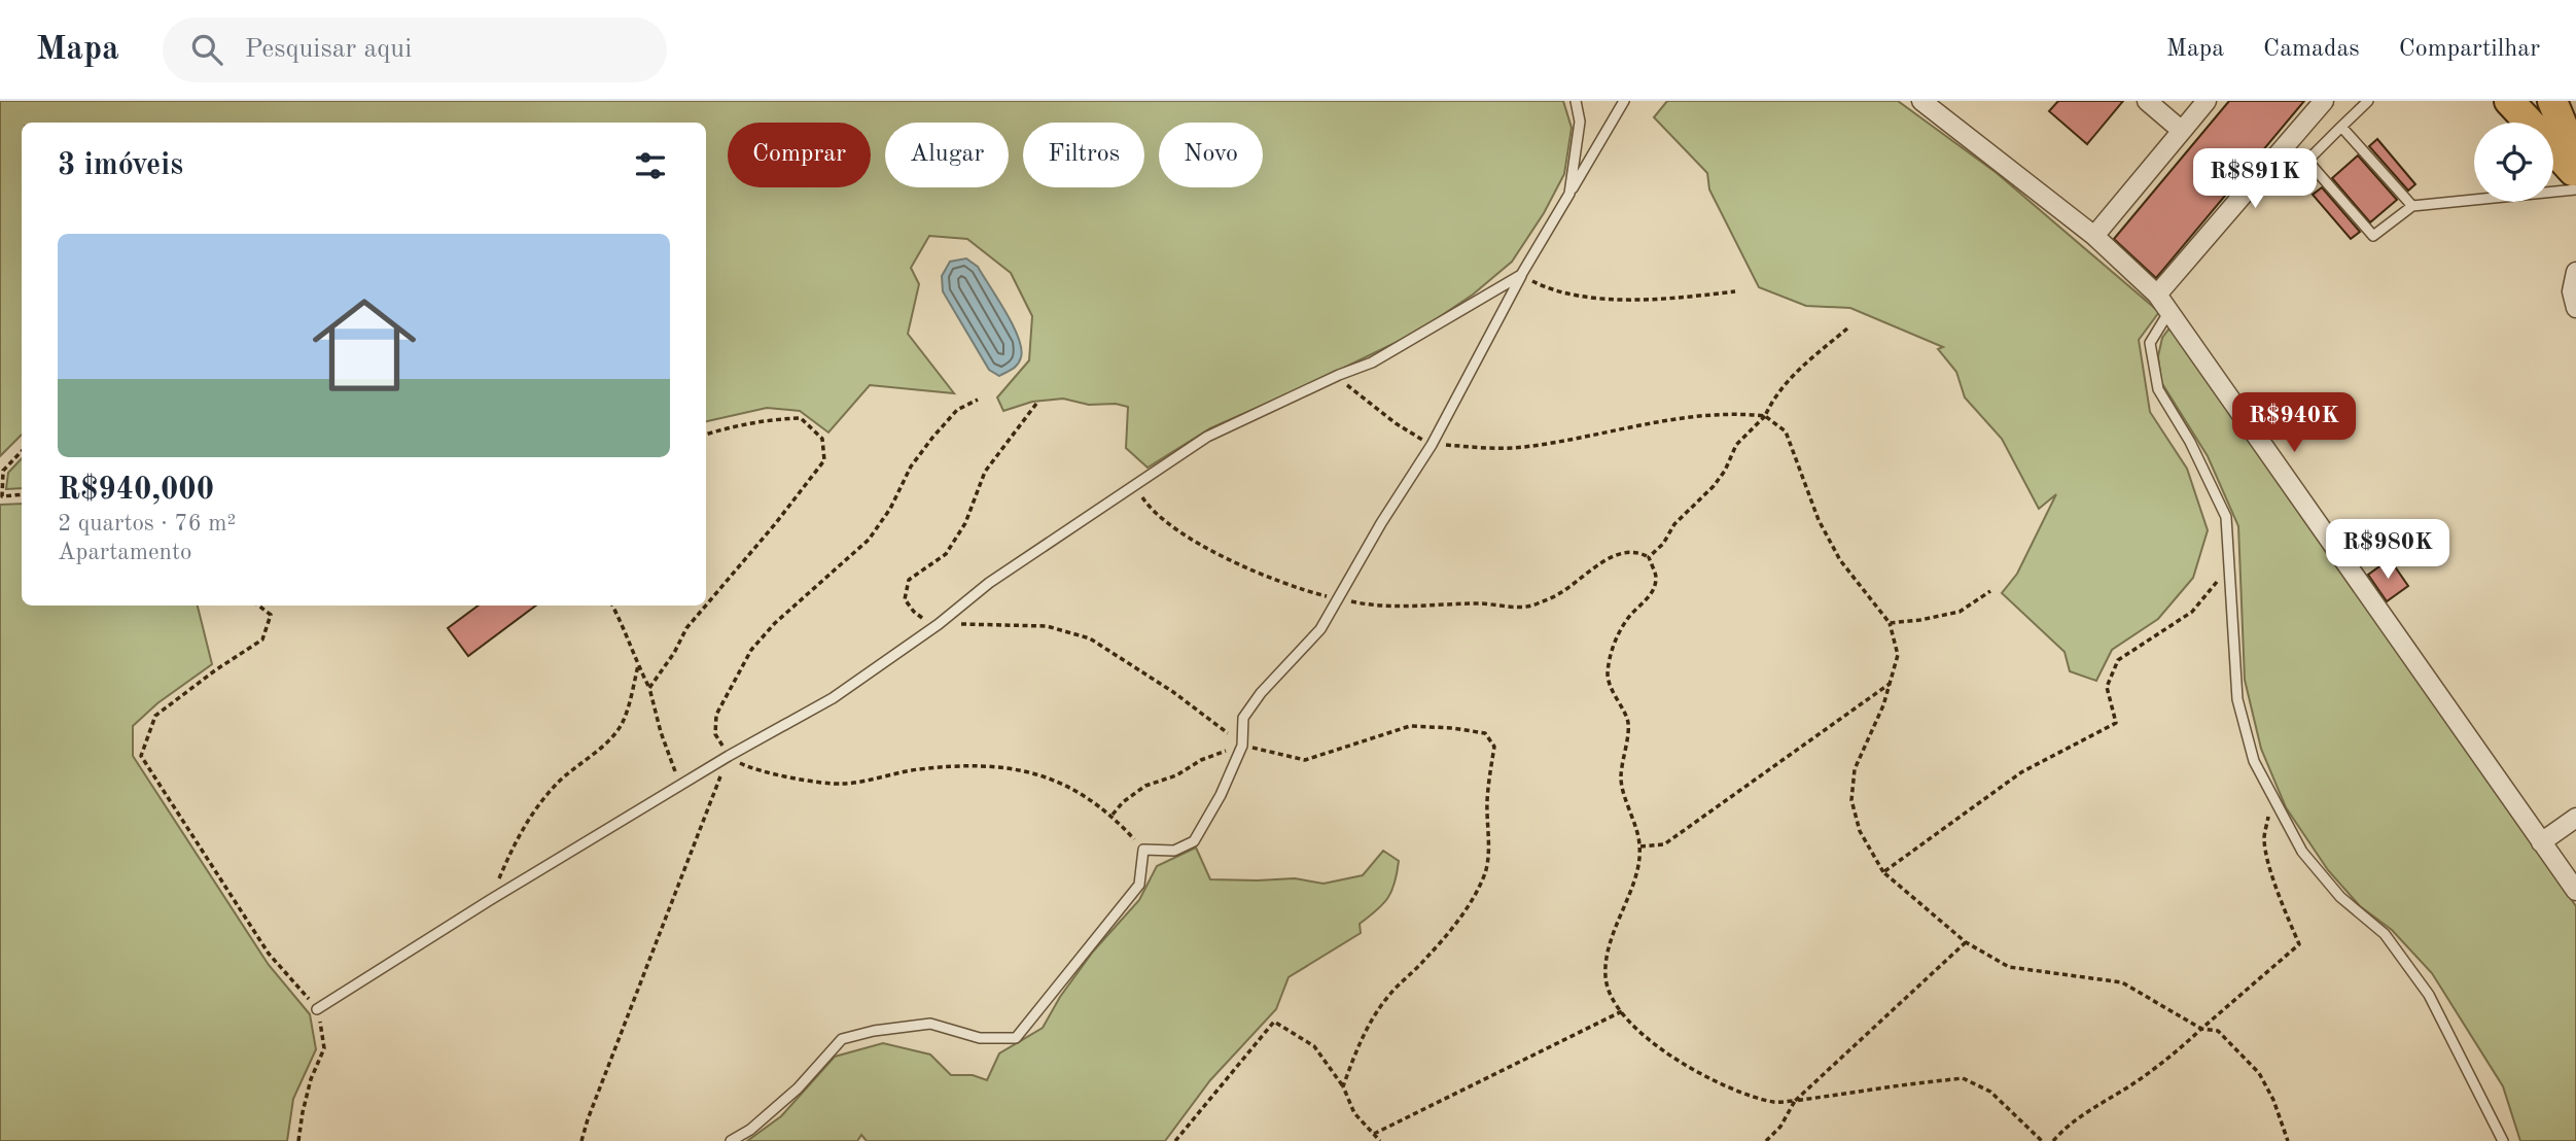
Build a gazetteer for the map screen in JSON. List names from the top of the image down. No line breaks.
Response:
{"page":{"header":"Mapa","search":"Pesquisar aqui","nav":["Mapa","Camadas","Compartilhar"],"chip":["Comprar","Alugar","Filtros","Novo"],"heading":"3 imóveis","price":["R$891K","R$940K","R$980K"],"list":[{"name":"R$940,000","note":"2 quartos · 76 m² · Apartamento"}]}}
